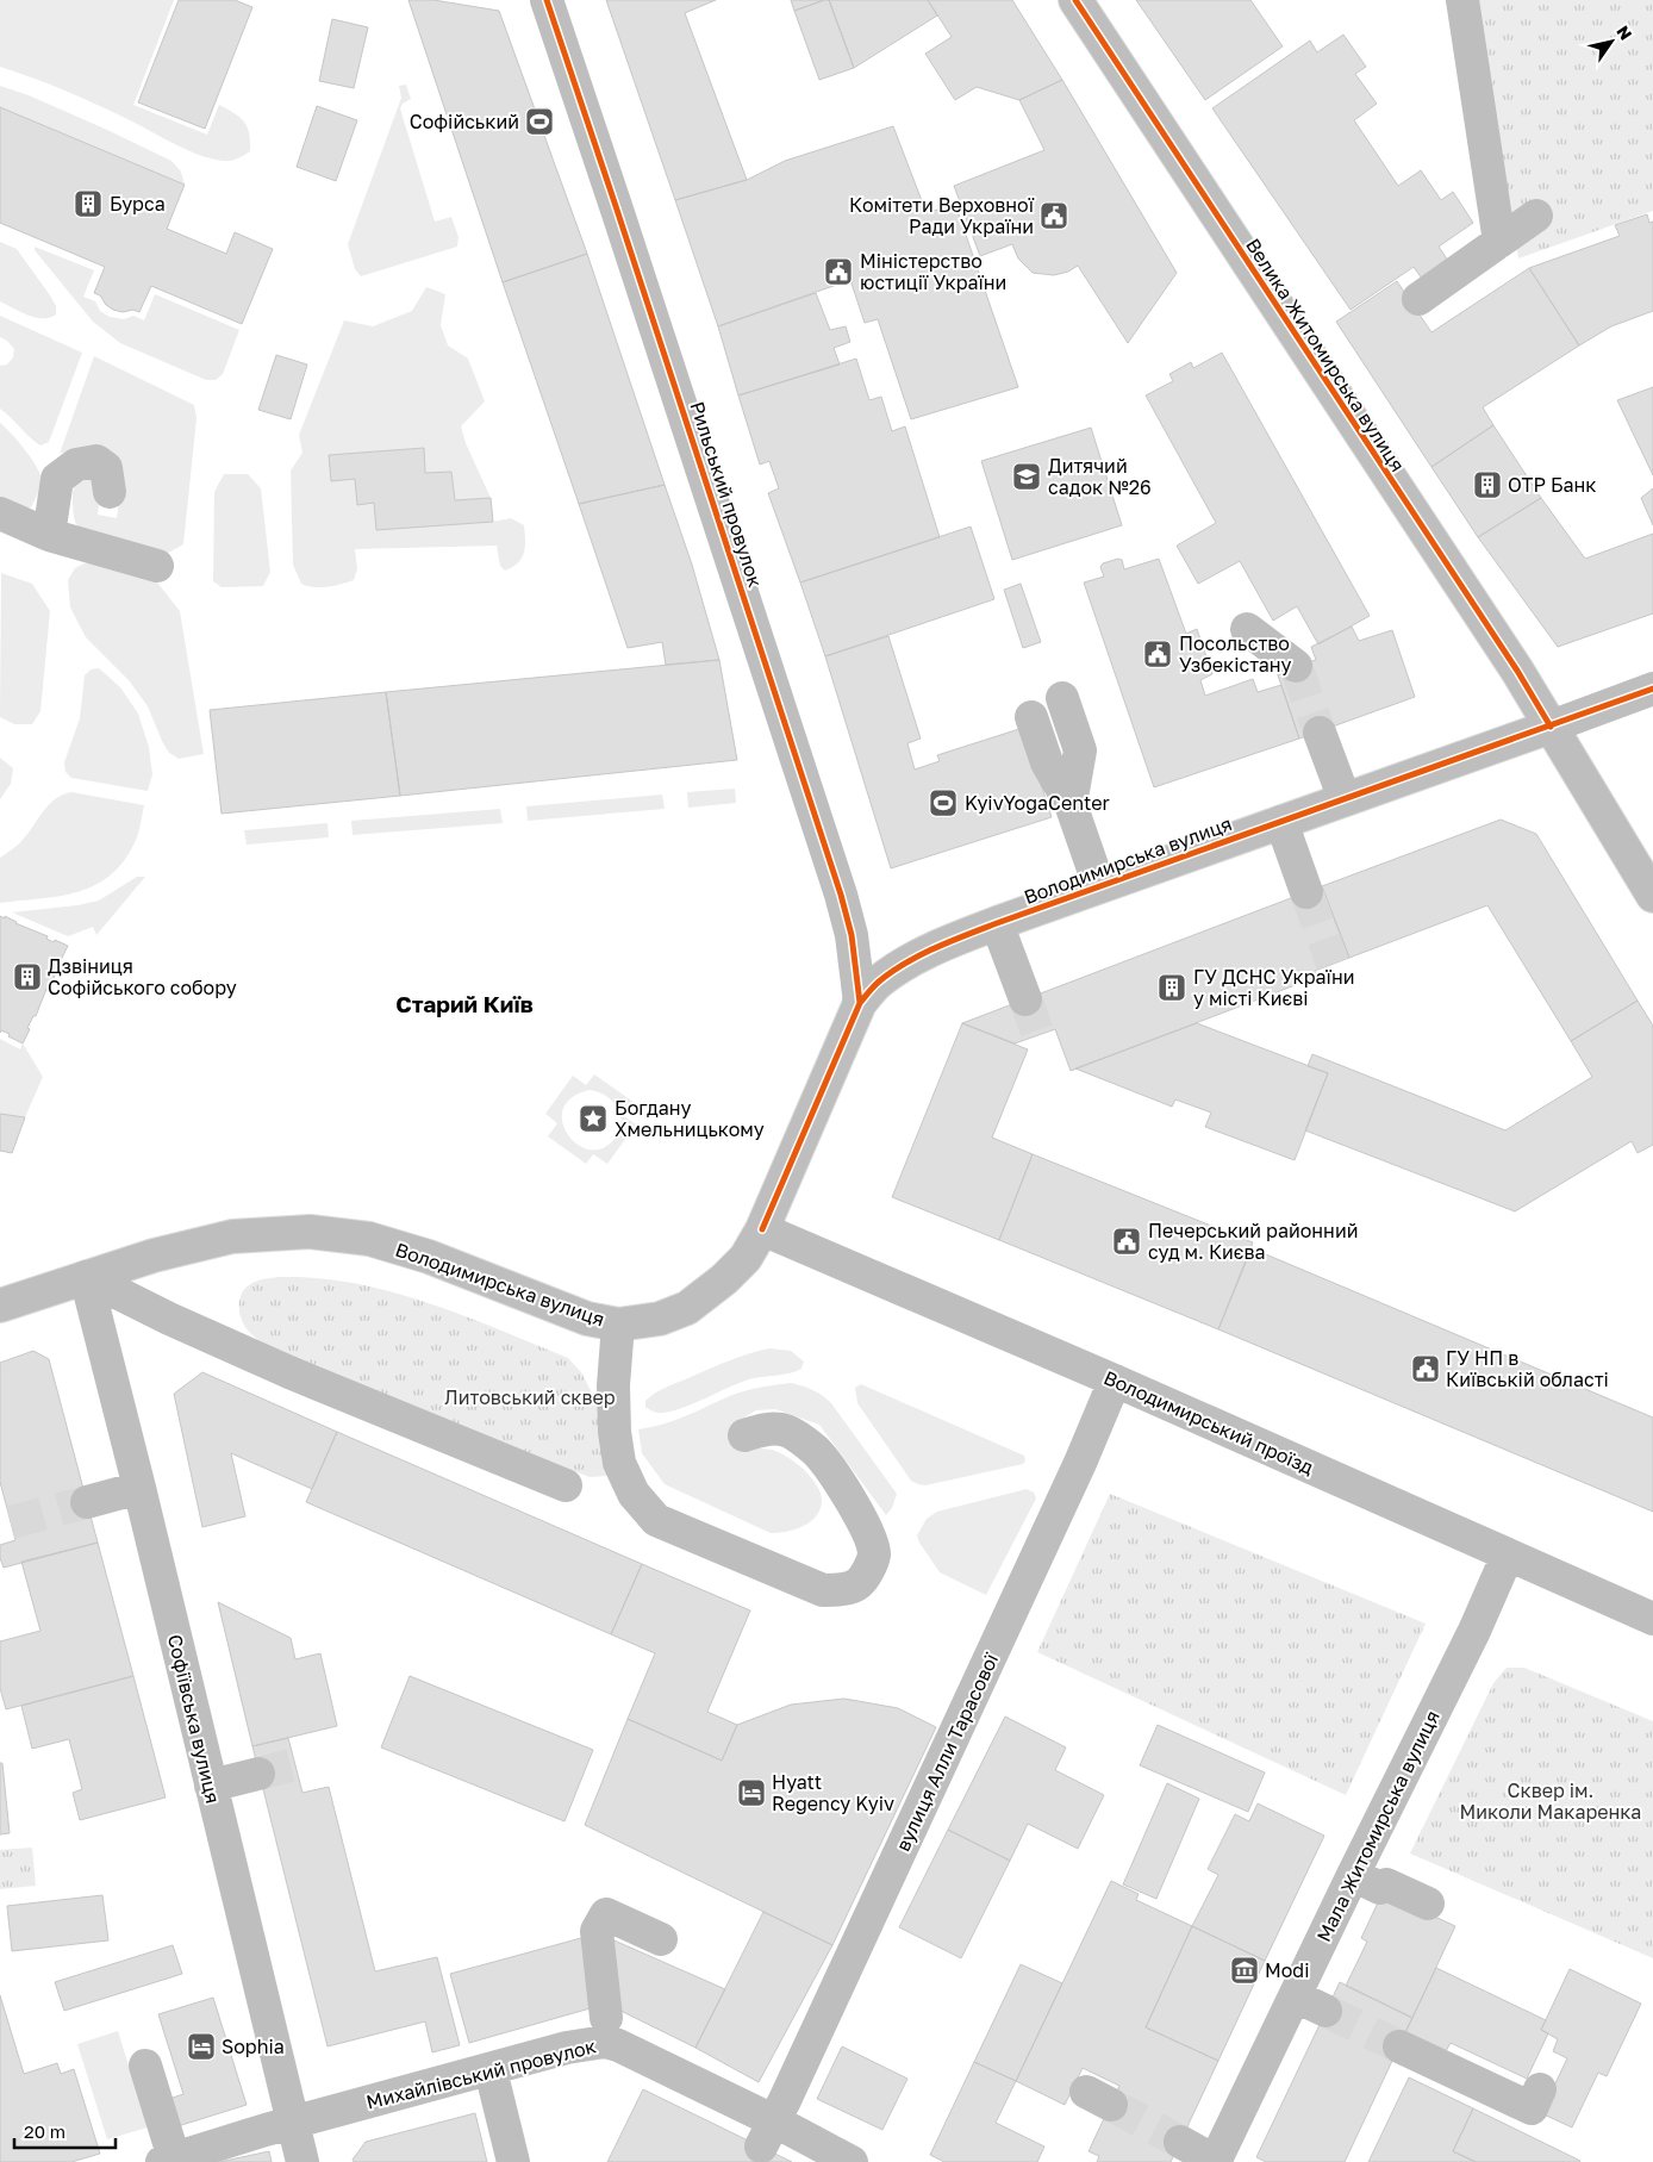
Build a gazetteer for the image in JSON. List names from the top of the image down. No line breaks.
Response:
{"streets":{"street":["Велика Житомирська вулиця","Рильський провулок","Володимирська вулиця","Володимирський проїзд","Софіївська вулиця","вулиця Алли Тарасової","Мала Житомирська вулиця","Михайлівський провулок"]},"crossings":[["Велика Житомирська вулиця","Володимирська вулиця"],["Рильський провулок","Володимирська вулиця"],["Володимирська вулиця","Володимирський проїзд"],["Володимирська вулиця","Софіївська вулиця"],["Володимирський проїзд","вулиця Алли Тарасової"],["Володимирський проїзд","Мала Житомирська вулиця"],["Софіївська вулиця","Михайлівський провулок"],["вулиця Алли Тарасової","Михайлівський провулок"]],"districts":["Старий Київ"],"parks":["Литовський сквер","Сквер ім. Миколи Макаренка"],"places":{"sports":["Софійський","KyivYogaCenter"],"building":["Бурса","OTP Банк","Дзвіниця Софійського собору","ГУ ДСНС України у місті Києві"],"public building":["Комітети Верховної Ради України","Міністерство юстиції України","Посольство Узбекістану","Печерський районний суд м. Києва","ГУ НП в Київській області"],"school or university":["Дитячий садок №26"],"place":["Богдану Хмельницькому"],"hotel":["Hyatt Regency Kyiv","Sophia"],"museum":["Modi"]},"scale_bar":"20 m","north":"top right"}
